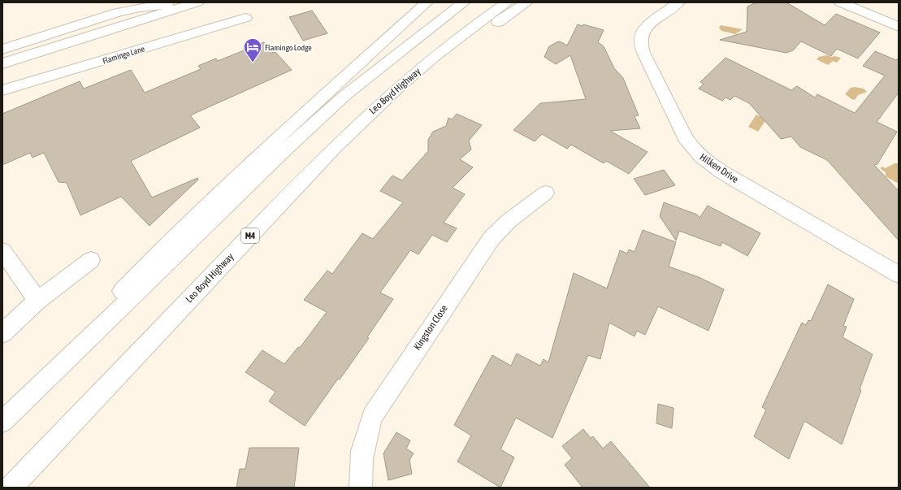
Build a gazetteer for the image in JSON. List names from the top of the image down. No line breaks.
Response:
{"streets":{"main road":["Flamingo Lane","Leo Boyd Highway","Hilken Drive","M4","Kingston Close"]},"places":{"hotel":["Flamingo Lodge"]}}
